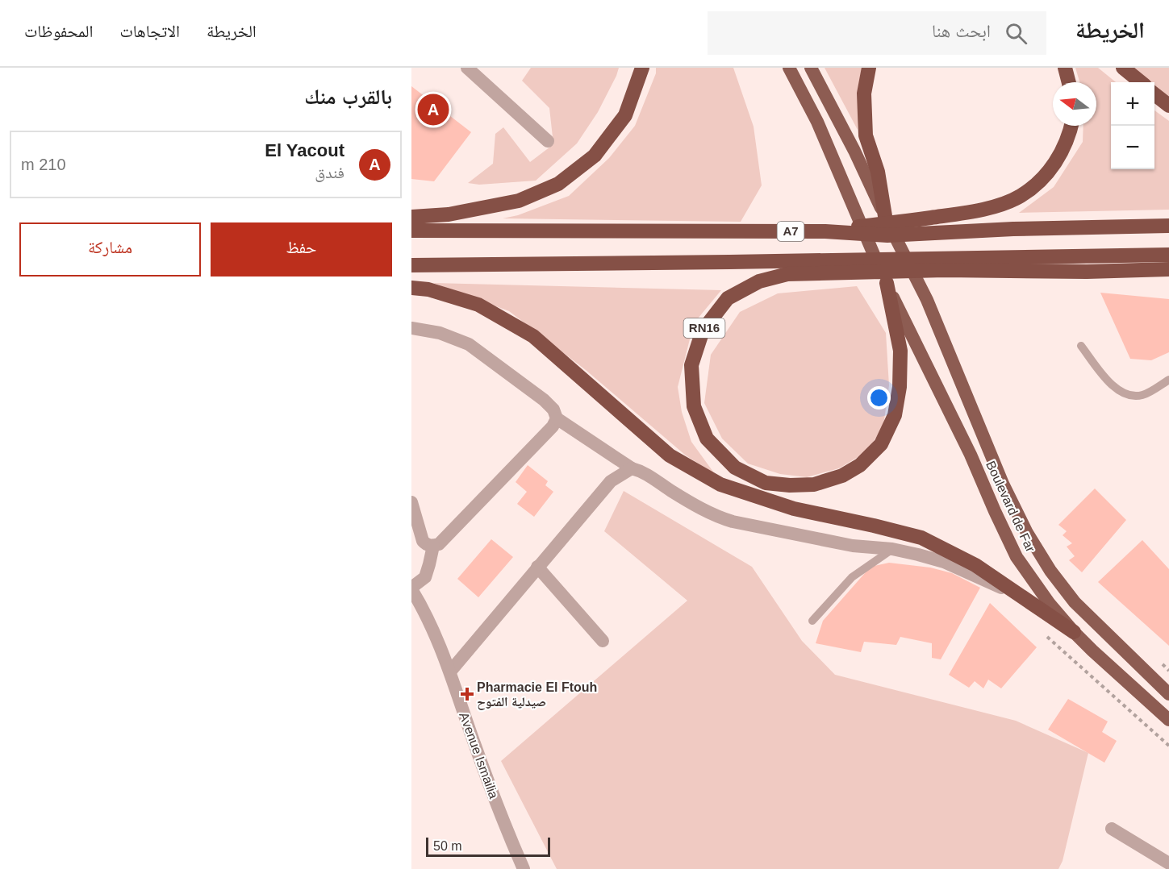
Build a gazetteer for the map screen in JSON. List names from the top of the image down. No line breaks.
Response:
{"streets":{"highway":["A7","RN16","Boulevard de Far"],"street":["Avenue Ismailia"]},"crossings":[["RN16","Boulevard de Far"]],"places":{"health":["Pharmacie El Ftouh صيدلية الفتوح"]},"scale_bar":"50 m","north":"left","page":{"header":"الخريطة","search":"ابحث هنا","nav":["الخريطة","الاتجاهات","المحفوظات"],"heading":"بالقرب منك","map_buttons":["+","−"],"pins":"A","list":[{"mark":"A","name":"El Yacout","note":"فندق","value":"210 m"}],"buttons":["حفظ","مشاركة"],"scale":"50 m"}}
